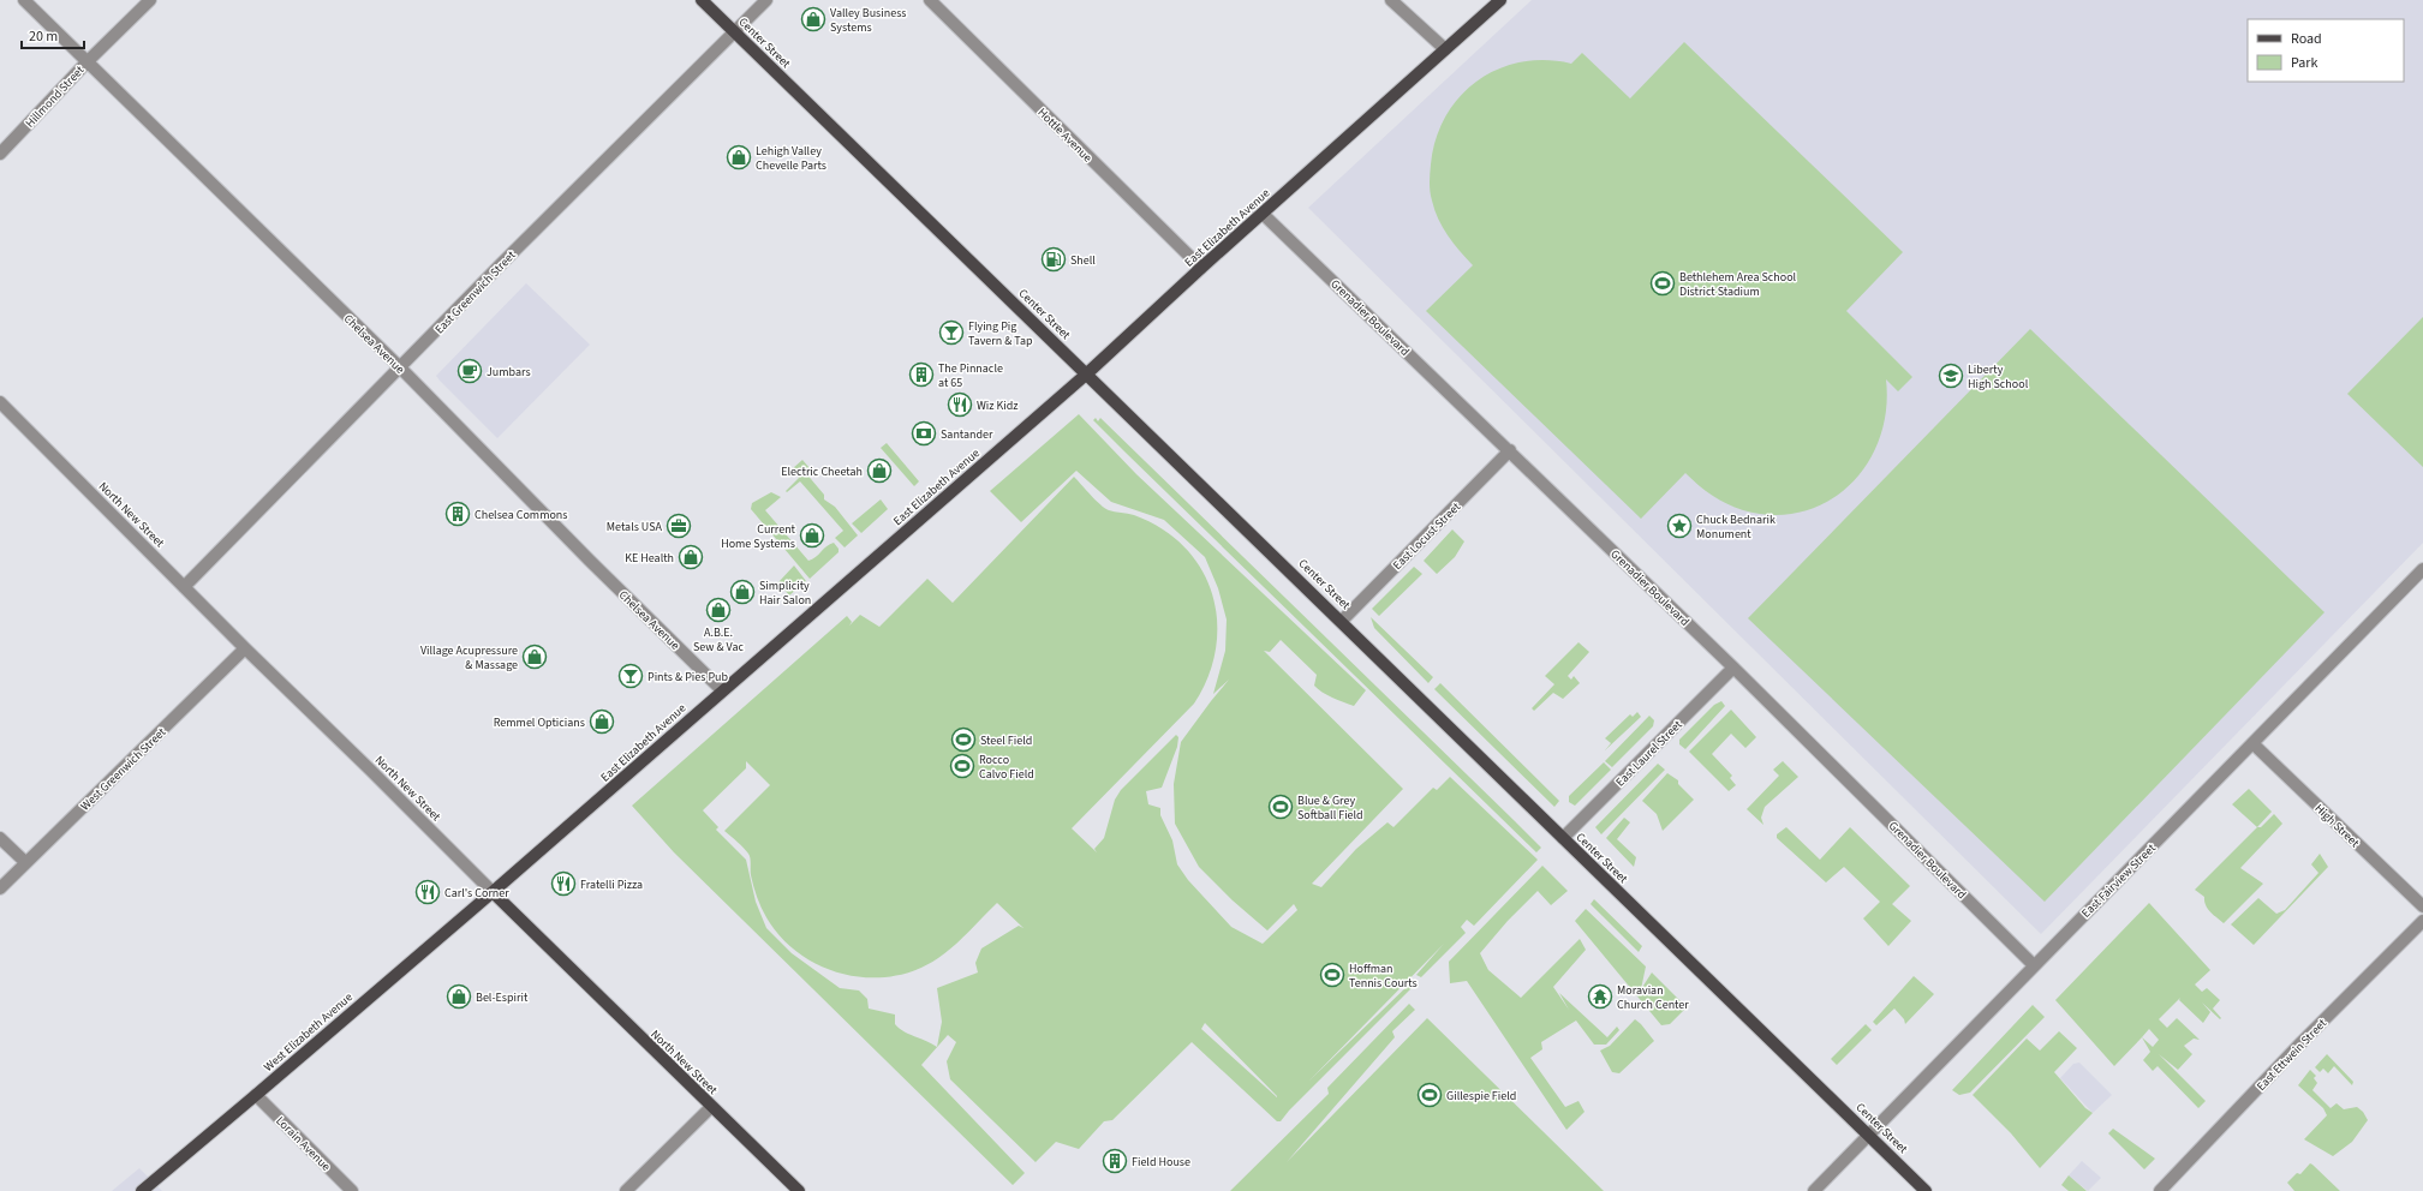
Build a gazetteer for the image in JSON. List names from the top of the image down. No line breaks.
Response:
{"streets":{"main road":["Center Street","East Elizabeth Avenue","North New Street","West Elizabeth Avenue"],"street":["Hillmond Street","Hottle Avenue","East Greenwich Street","Grenadier Boulevard","Chelsea Avenue","East Locust Street","East Laurel Street","West Greenwich Street","High Street","East Fairview Street","East Ettwein Street","Lorain Avenue"]},"crossings":[["Center Street","East Elizabeth Avenue"],["Center Street","East Greenwich Street"],["Center Street","East Locust Street"],["Center Street","East Laurel Street"],["Center Street","East Fairview Street"],["Hillmond Street","Chelsea Avenue"],["Hottle Avenue","East Elizabeth Avenue"],["East Elizabeth Avenue","Grenadier Boulevard"],["East Elizabeth Avenue","Chelsea Avenue"],["East Elizabeth Avenue","North New Street"],["East Elizabeth Avenue","West Elizabeth Avenue"],["East Greenwich Street","Chelsea Avenue"],["East Greenwich Street","North New Street"],["Grenadier Boulevard","East Locust Street"],["Grenadier Boulevard","East Laurel Street"],["Grenadier Boulevard","East Fairview Street"],["North New Street","West Greenwich Street"],["North New Street","West Elizabeth Avenue"],["High Street","East Fairview Street"],["West Elizabeth Avenue","Lorain Avenue"]],"places":{"shop":["Valley Business Systems","Lehigh Valley Chevelle Parts","Electric Cheetah","Current Home Systems","KE Health","Simplicity Hair Salon","A.B.E. Sew & Vac","Village Acupressure & Massage","Remmel Opticians","Bel-Espirit"],"fuel station":["Shell"],"sports":["Bethlehem Area School District Stadium","Steel Field","Rocco Calvo Field","Blue & Grey Softball Field","Hoffman Tennis Courts","Gillespie Field"],"bar":["Flying Pig Tavern & Tap","Pints & Pies Pub"],"cafe":["Jumbars"],"building":["The Pinnacle at 65","Chelsea Commons","Field House"],"school or university":["Liberty High School"],"restaurant":["Wiz Kidz","Fratelli Pizza","Carl's Corner"],"bank":["Santander"],"office":["Metals USA"],"place":["Chuck Bednarik Monument"],"temple":["Moravian Church Center"]},"legend":["Road","Park"],"scale_bar":"20 m"}
